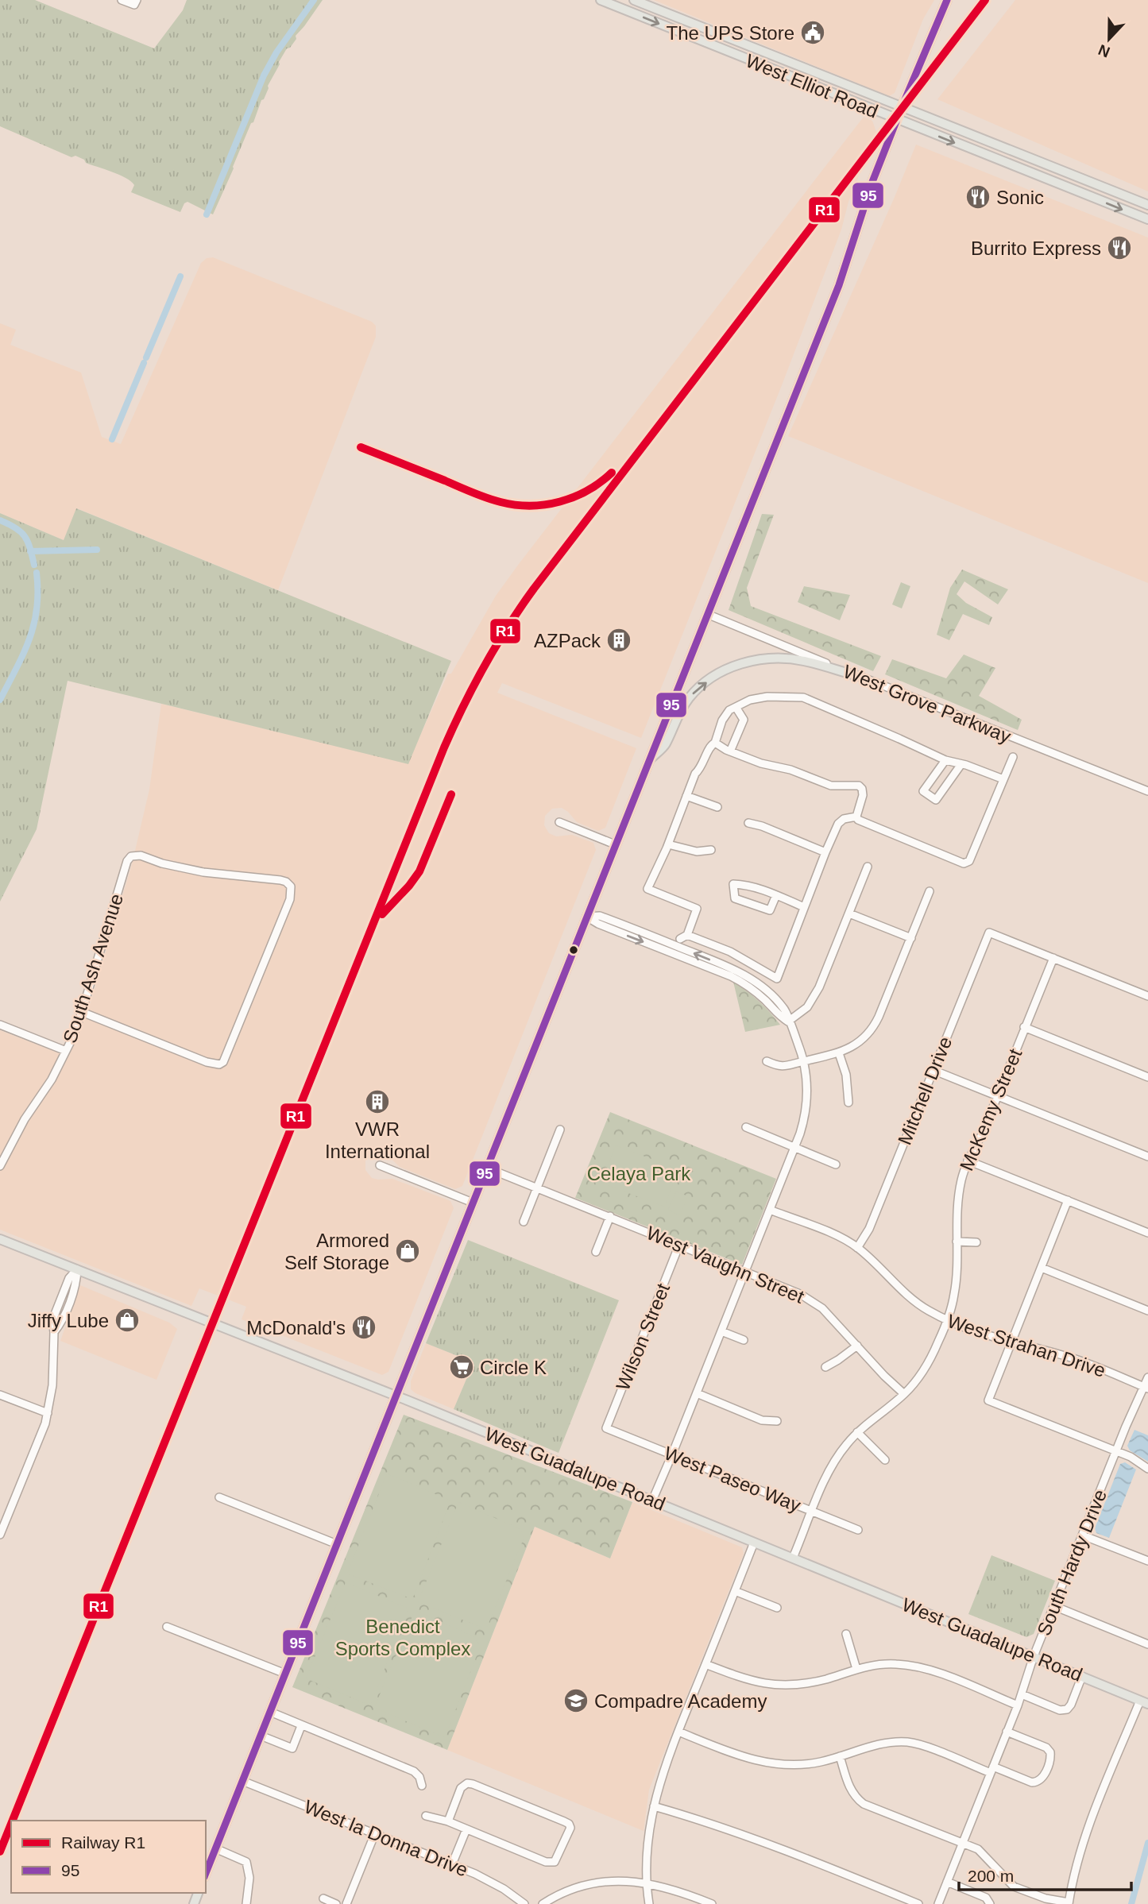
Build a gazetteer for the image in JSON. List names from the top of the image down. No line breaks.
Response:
{"streets":{"main road":["West Elliot Road","West Guadalupe Road"],"street":["West Grove Parkway","South Ash Avenue","Mitchell Drive","McKemy Street","West Vaughn Street","Wilson Street","West Strahan Drive","West Paseo Way","South Hardy Drive","West la Donna Drive"]},"crossings":[["Mitchell Drive","McKemy Street"],["Mitchell Drive","West Strahan Drive"],["McKemy Street","West Vaughn Street"],["McKemy Street","West Strahan Drive"],["McKemy Street","West Guadalupe Road"],["McKemy Street","West Paseo Way"],["West Vaughn Street","Wilson Street"],["Wilson Street","West Paseo Way"],["West Strahan Drive","South Hardy Drive"],["West Guadalupe Road","South Hardy Drive"]],"parks":["Celaya Park","Benedict Sports Complex"],"places":{"public building":["The UPS Store"],"restaurant":["Sonic","Burrito Express","McDonald's"],"building":["AZPack","VWR International"],"shop":["Armored Self Storage","Jiffy Lube"],"supermarket":["Circle K"],"school or university":["Compadre Academy"]},"lines":["rail line R1","transit line 95"],"legend":["Railway R1","95"],"scale_bar":"200 m","north":"bottom"}
